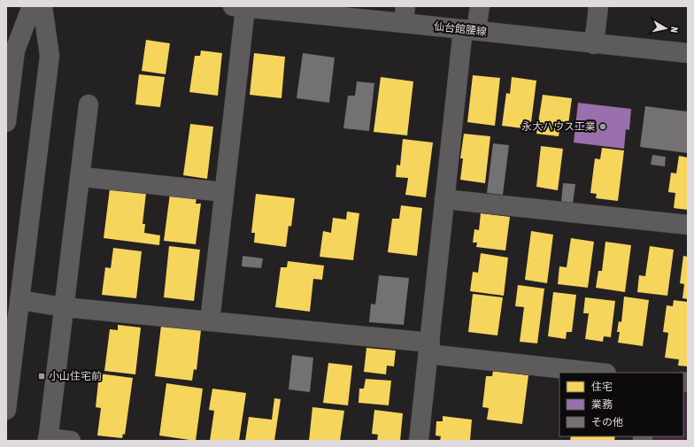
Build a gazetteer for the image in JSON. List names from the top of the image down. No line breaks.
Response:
{"streets":{"street":["仙台館腰線"]},"places":{"other":["永大ハウス工業"],"transit":["小山住宅前"]},"legend":["住宅","業務","その他"],"north":"right"}
